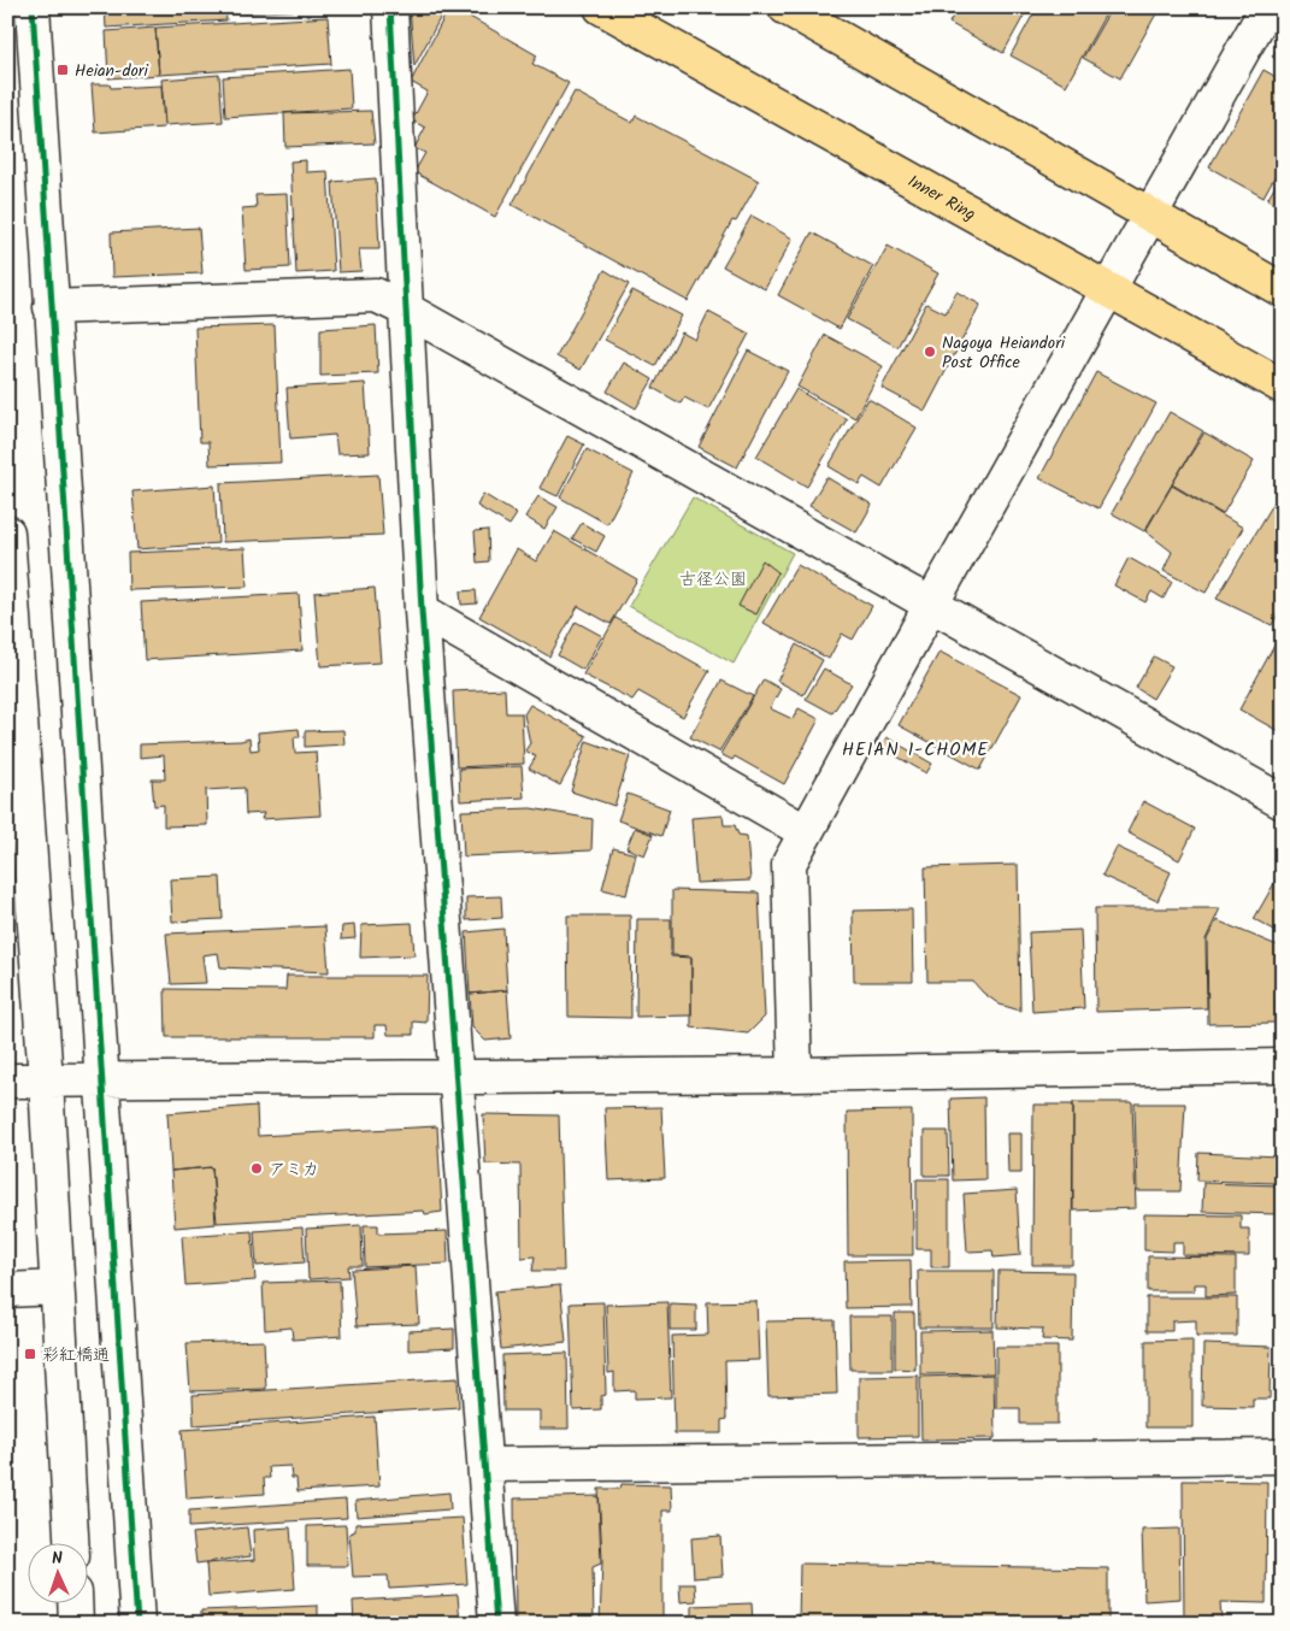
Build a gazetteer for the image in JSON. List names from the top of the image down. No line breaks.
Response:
{"streets":{"main road":["Inner Ring"]},"districts":["HEIAN 1-CHOME"],"parks":["古径公園"],"places":{"transit":["Heian-dori","彩紅橋通"],"other":["Nagoya Heiandori Post Office","アミカ"]},"north":"top"}
